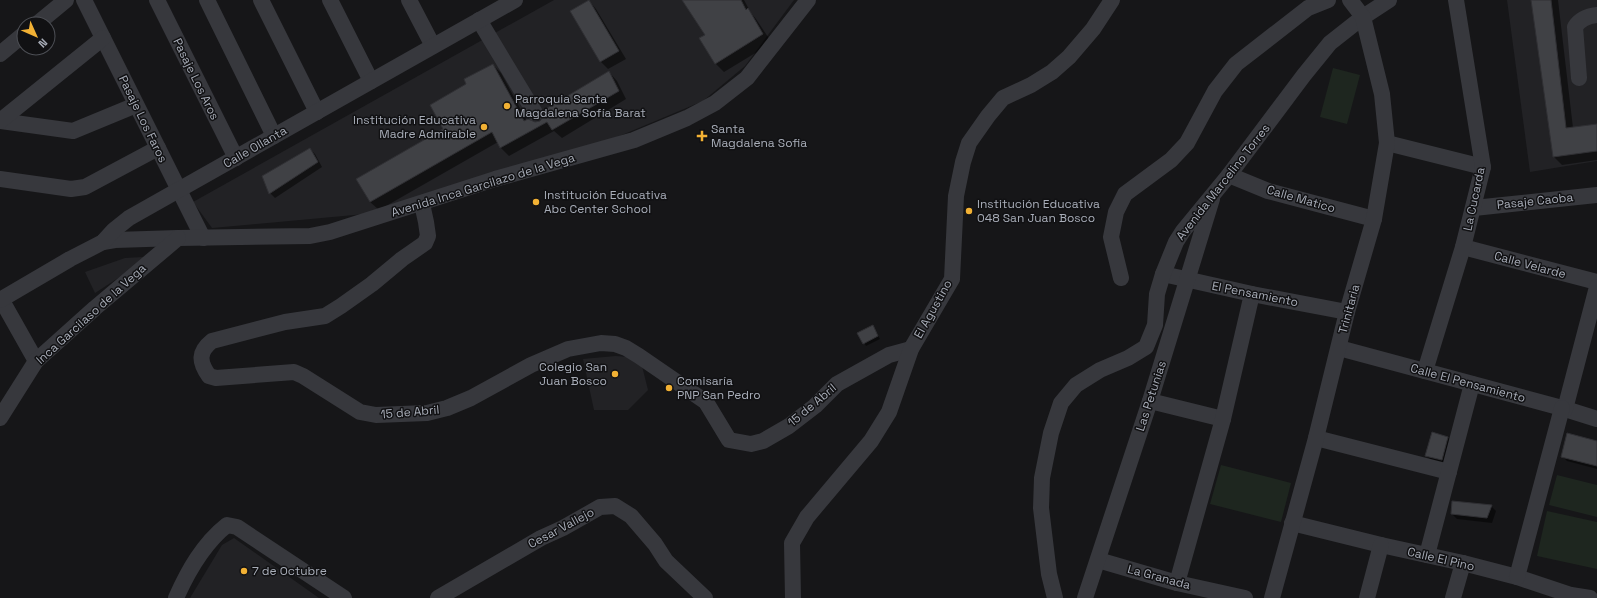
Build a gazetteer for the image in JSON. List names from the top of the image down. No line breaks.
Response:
{"streets":{"street":["Pasaje Los Aros","Pasaje Los Faros","Calle Ollanta","Avenida Marcelino Torres","Avenida Inca Garcilazo de la Vega","Calle Matico","La Cucarda","Pasaje Caoba","Calle Velarde","El Pensamiento","El Agustino","Trinitaria","Inca Garcilaso de la Vega","Calle El Pensamiento","Las Petunias","15 de Abril","Cesar Vallejo","Calle El Pino","La Granada"]},"crossings":[["Pasaje Los Aros","Calle Ollanta"],["Pasaje Los Faros","Calle Ollanta"],["Pasaje Los Faros","Avenida Inca Garcilazo de la Vega"],["Calle Ollanta","Avenida Inca Garcilazo de la Vega"],["Avenida Marcelino Torres","Calle Matico"],["Avenida Marcelino Torres","El Pensamiento"],["Avenida Marcelino Torres","Trinitaria"],["Avenida Marcelino Torres","Las Petunias"],["Avenida Inca Garcilazo de la Vega","Inca Garcilaso de la Vega"],["Avenida Inca Garcilazo de la Vega","15 de Abril"],["Calle Matico","Trinitaria"],["La Cucarda","Pasaje Caoba"],["La Cucarda","Calle Velarde"],["La Cucarda","Calle El Pensamiento"],["El Pensamiento","Trinitaria"],["El Pensamiento","Las Petunias"],["El Agustino","15 de Abril"],["Trinitaria","Calle El Pensamiento"],["Trinitaria","Calle El Pino"],["Las Petunias","La Granada"]],"places":{"other":["Parroquia Santa Magdalena Sofía Barat","Institución Educativa Madre Admirable","Institución Educativa Abc Center School","Institución Educativa 048 San Juan Bosco","Colegio San Juan Bosco","Comisaría PNP San Pedro","7 de Octubre"],"health":["Santa Magdalena Sofia"]},"north":"bottom right"}
